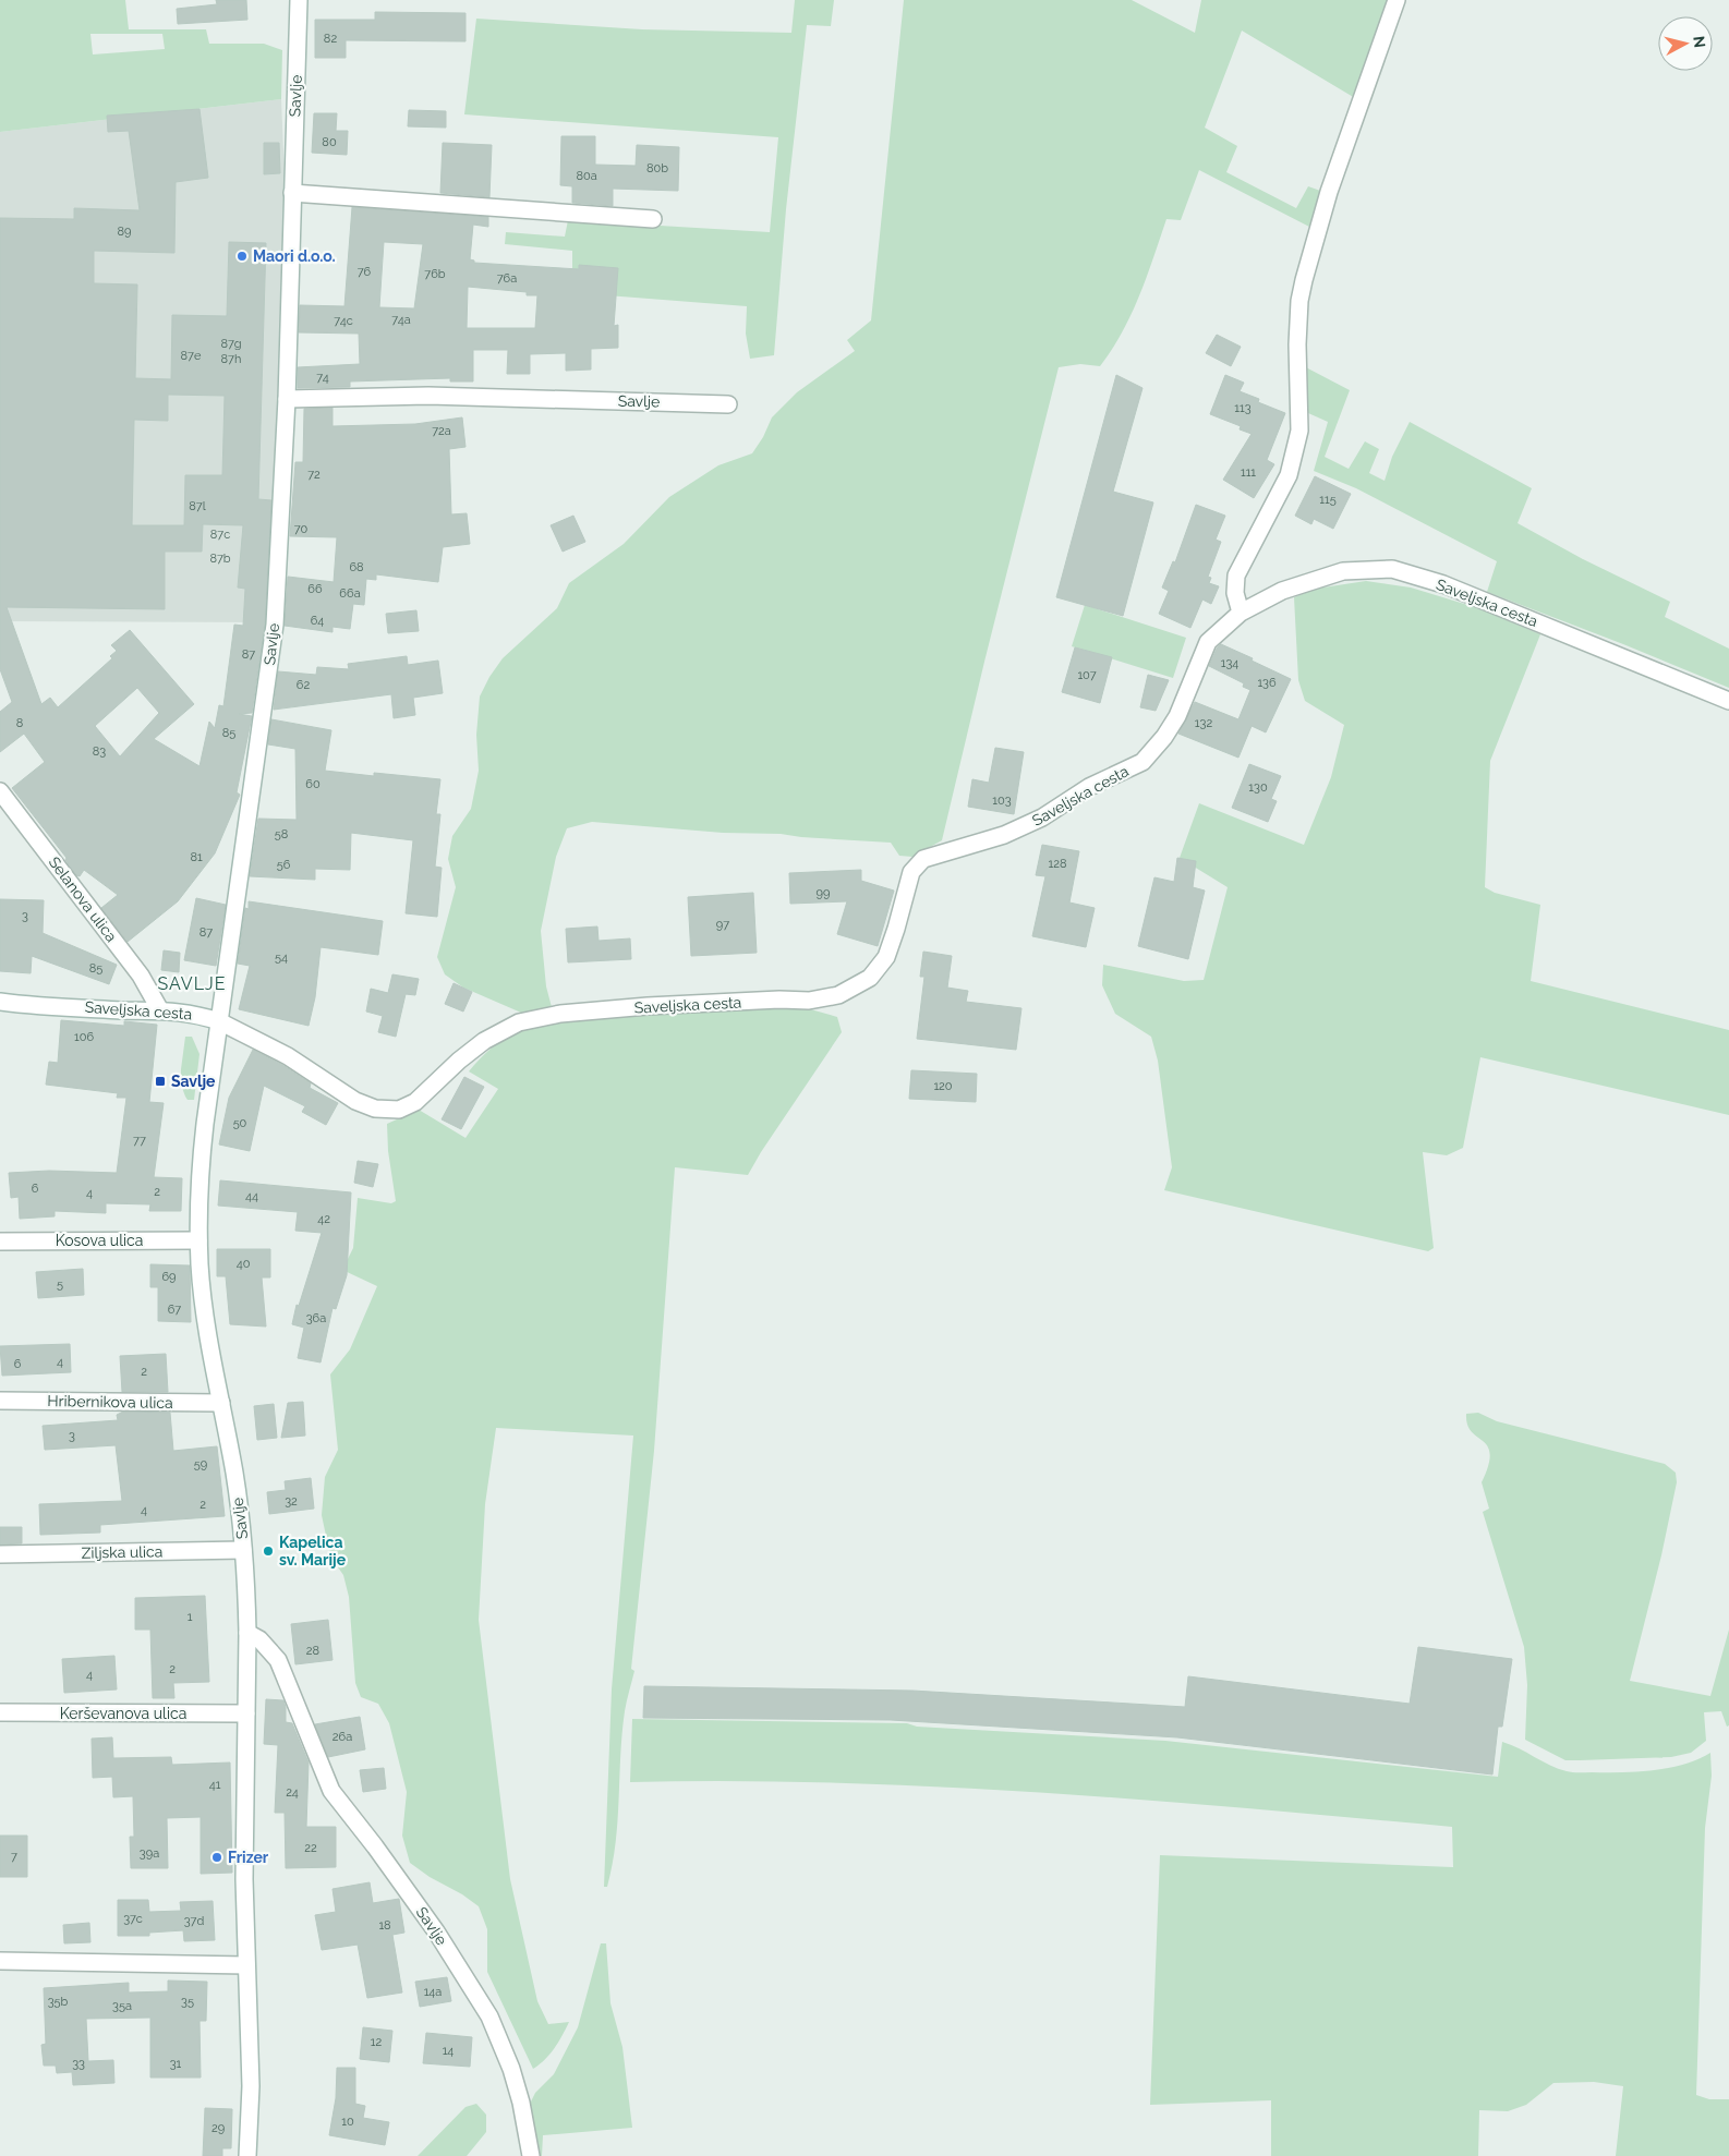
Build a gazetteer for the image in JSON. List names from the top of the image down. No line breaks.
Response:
{"streets":{"street":["Savlje","Saveljska cesta","Selanova ulica","Kosova ulica","Hribernikova ulica","Ziljska ulica","Kerševanova ulica"]},"crossings":[["Savlje","Saveljska cesta"],["Savlje","Kosova ulica"],["Savlje","Hribernikova ulica"],["Savlje","Ziljska ulica"],["Savlje","Kerševanova ulica"],["Saveljska cesta","Selanova ulica"]],"districts":["SAVLJE"],"places":{"other":["Maori d.o.o.","Kapelica sv. Marije","Frizer"],"transit":["Savlje"]},"house_numbers":["82","80","80b","80a","89","76","76b","76a","74a","74c","87g","87e","87h","74","113","72a","111","72","115","87l","70","87c","87b","68","66","66a","64","87","134","107","136","62","8","132","85","83","60","130","103","58","81","128","56","99","3","97","87","54","85","106","120","50","77","6","2","4","44","42","40","69","5","67","36a","4","6","2","3","59","32","2","4","1","28","2","4","26a","41","24","22","39a","7","37c","37d","18","14a","35b","35","35a","12","14","33","31","10","29"],"north":"right"}
